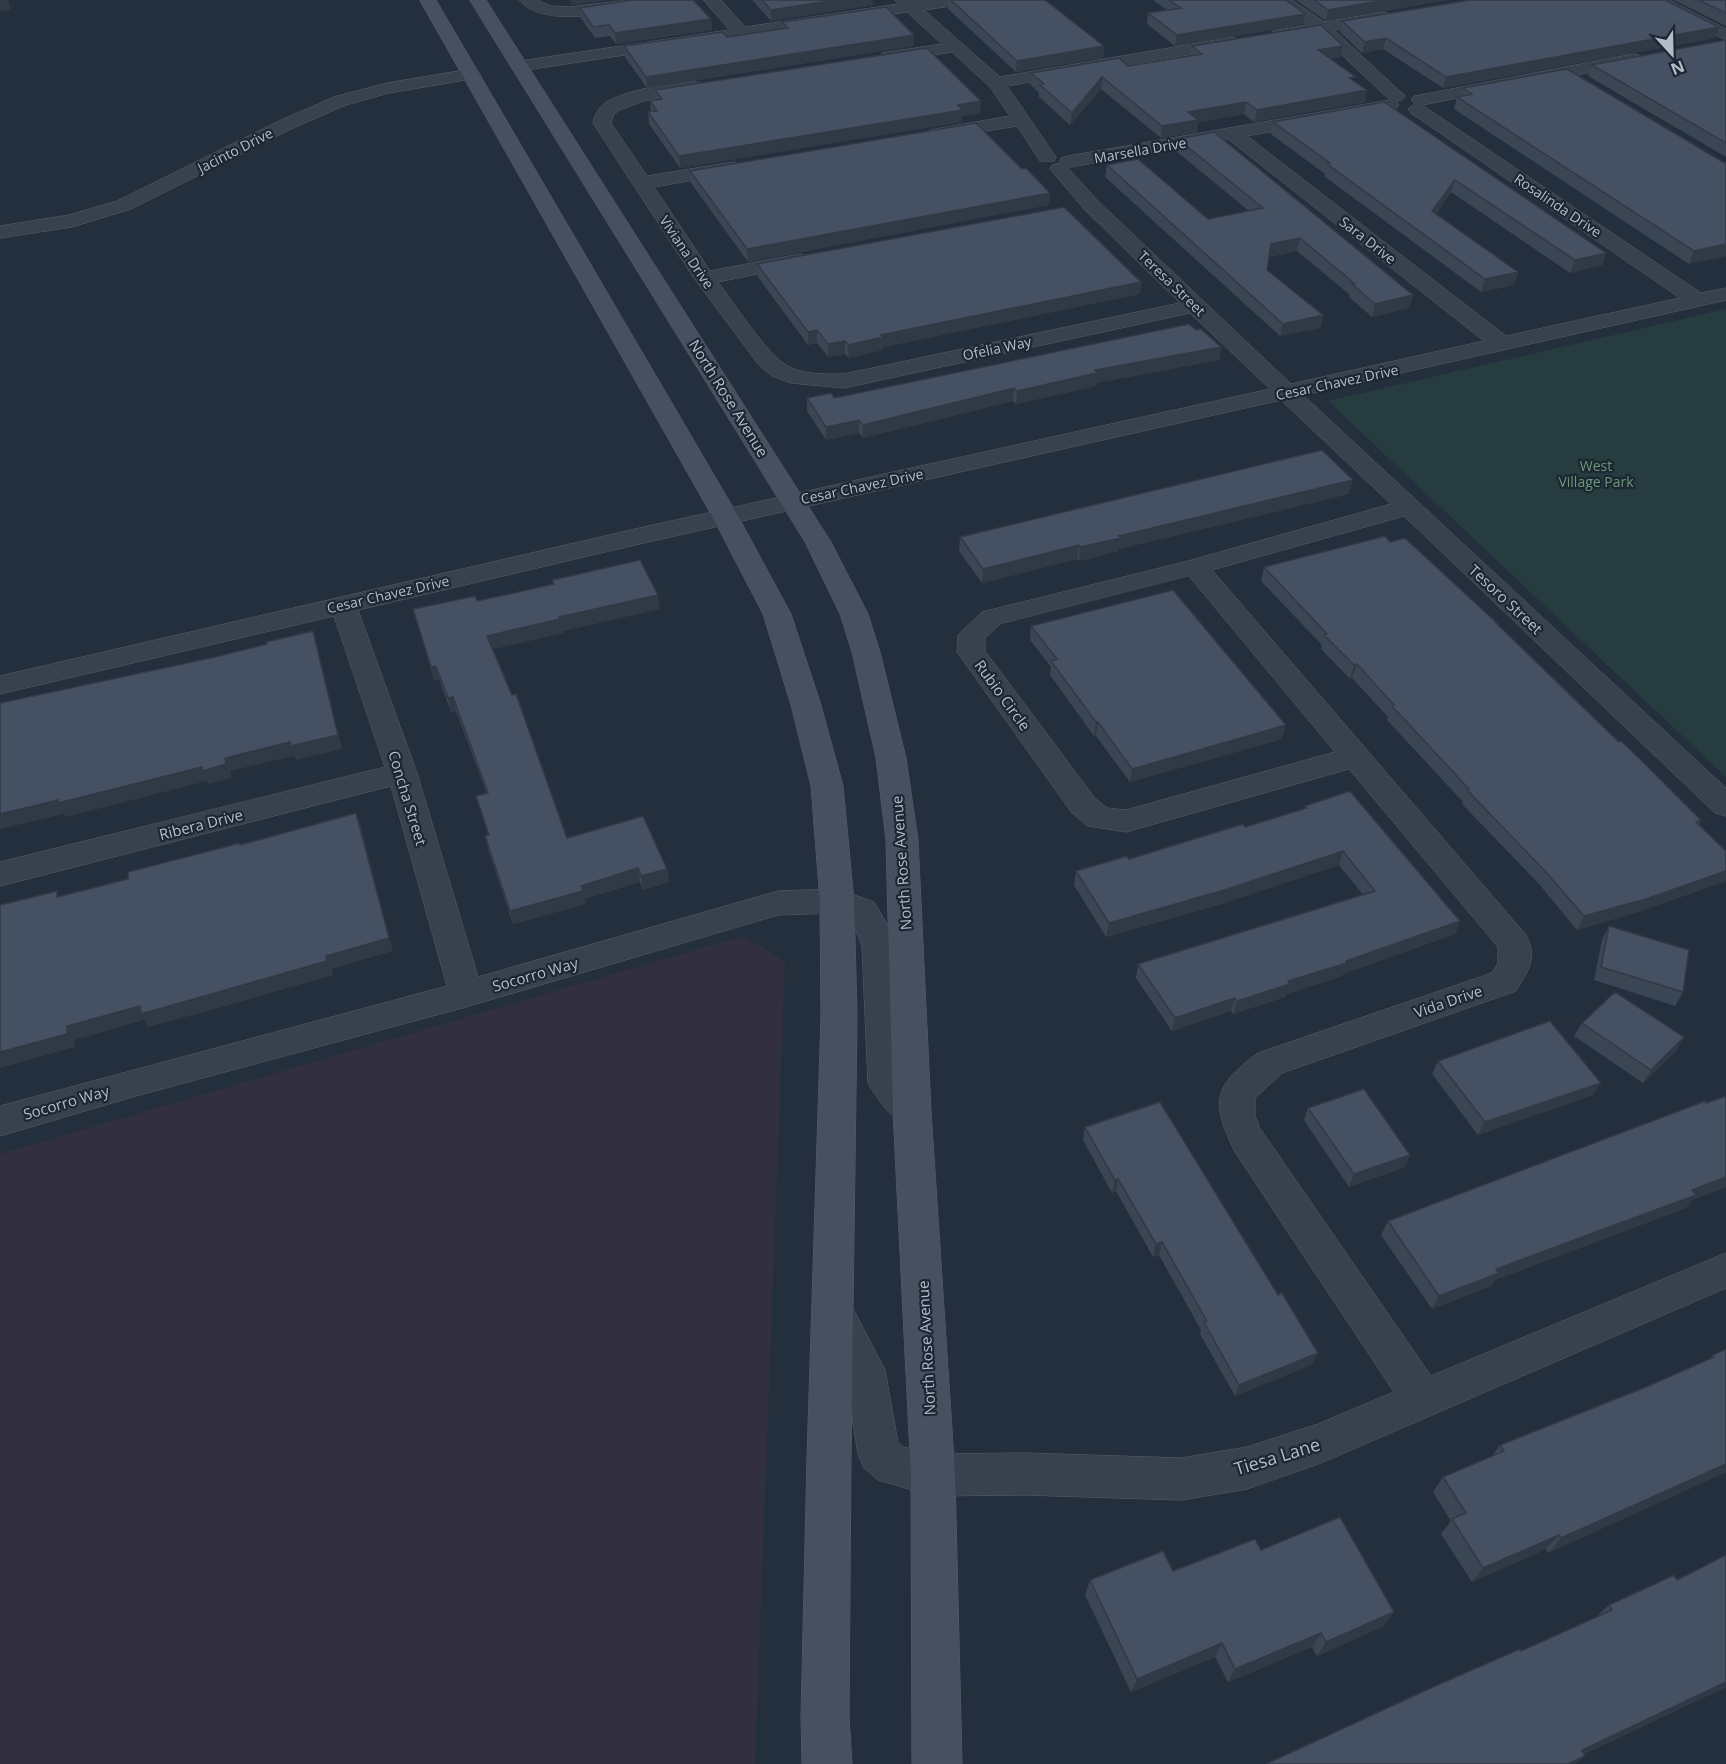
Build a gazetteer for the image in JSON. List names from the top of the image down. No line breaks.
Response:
{"streets":{"main road":["North Rose Avenue"],"street":["Jacinto Drive","Marsella Drive","Rosalinda Drive","Sara Drive","Viviana Drive","Teresa Street","Ofelia Way","Cesar Chavez Drive","Tesoro Street","Rubio Circle","Concha Street","Ribera Drive","Socorro Way","Vida Drive","Tiesa Lane"]},"crossings":[["Marsella Drive","Sara Drive"],["Marsella Drive","Teresa Street"],["Rosalinda Drive","Cesar Chavez Drive"],["Sara Drive","Cesar Chavez Drive"],["Viviana Drive","Ofelia Way"],["Teresa Street","Ofelia Way"],["Teresa Street","Cesar Chavez Drive"],["Teresa Street","Tesoro Street"],["Cesar Chavez Drive","North Rose Avenue"],["Cesar Chavez Drive","Tesoro Street"],["Cesar Chavez Drive","Concha Street"],["North Rose Avenue","Socorro Way"],["North Rose Avenue","Tiesa Lane"],["Tesoro Street","Rubio Circle"],["Rubio Circle","Vida Drive"],["Concha Street","Ribera Drive"],["Concha Street","Socorro Way"],["Vida Drive","Tiesa Lane"]],"parks":["West Village Park"],"north":"bottom"}
